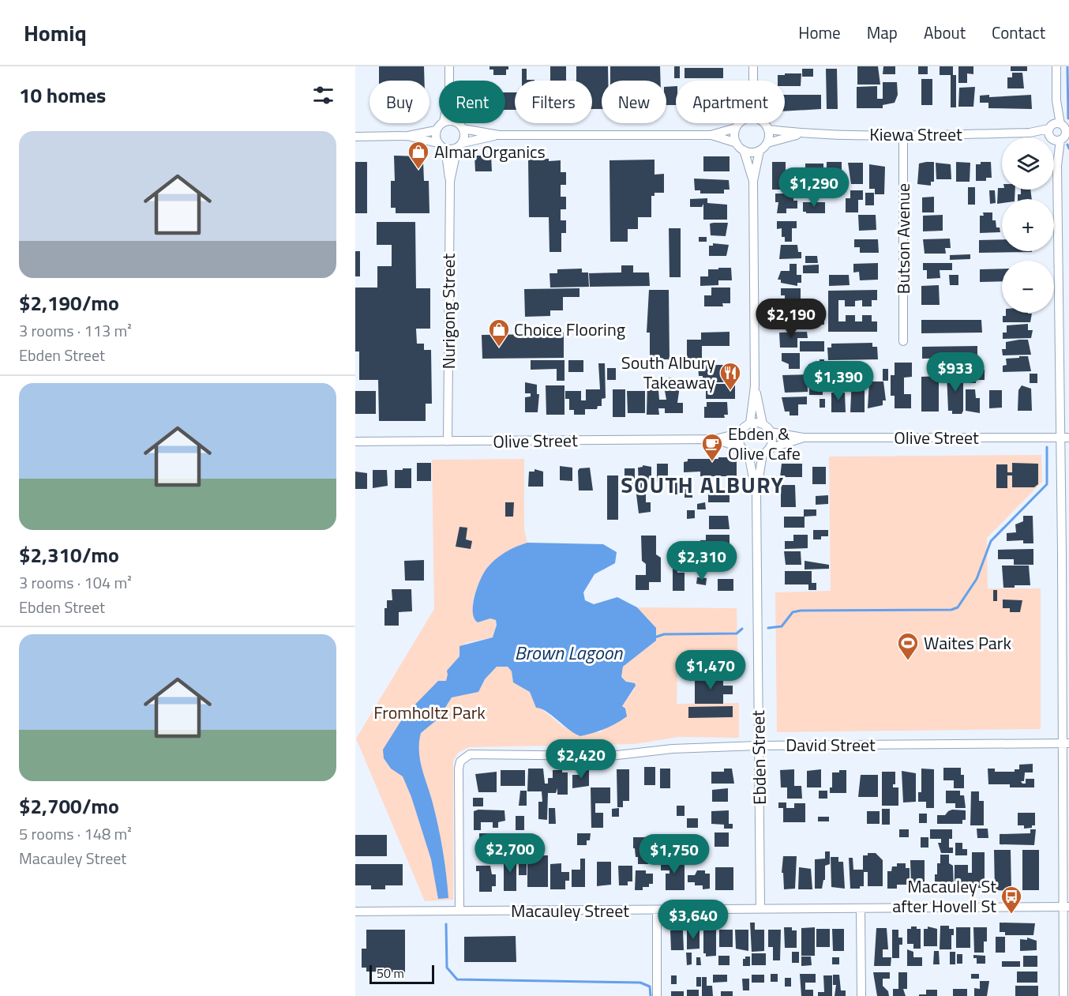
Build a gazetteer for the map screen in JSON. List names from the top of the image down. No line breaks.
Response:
{"streets":{"street":["Kiewa Street","Butson Avenue","Nurigong Street","Olive Street","David Street","Ebden Street","Macauley Street"]},"crossings":[["Kiewa Street","Butson Avenue"],["Nurigong Street","Olive Street"],["Olive Street","Ebden Street"],["David Street","Ebden Street"],["David Street","Macauley Street"],["Ebden Street","Macauley Street"]],"districts":["SOUTH ALBURY"],"water":["Brown Lagoon"],"parks":["Fromholtz Park"],"places":{"shop":["Almar Organics","Choice Flooring"],"restaurant":["South Albury Takeaway"],"cafe":["Ebden & Olive Cafe"],"sports":["Waites Park"],"bus stop":["Macauley St after Hovell St"]},"scale_bar":"50 m","page":{"header":"Homiq","nav":["Home","Map","About","Contact"],"heading":"10 homes","chip":["Buy","Rent","Filters","New","Apartment"],"list":[{"name":"$2,190/mo","note":"3 rooms · 113 m² · Ebden Street"},{"name":"$2,310/mo","note":"3 rooms · 104 m² · Ebden Street"},{"name":"$2,700/mo","note":"5 rooms · 148 m² · Macauley Street"}],"map_buttons":["+","−"],"price":["$1,290","$2,190","$933","$1,390","$2,310","$1,470","$2,420","$2,700","$1,750","$3,640"],"scale":"50 m"}}
